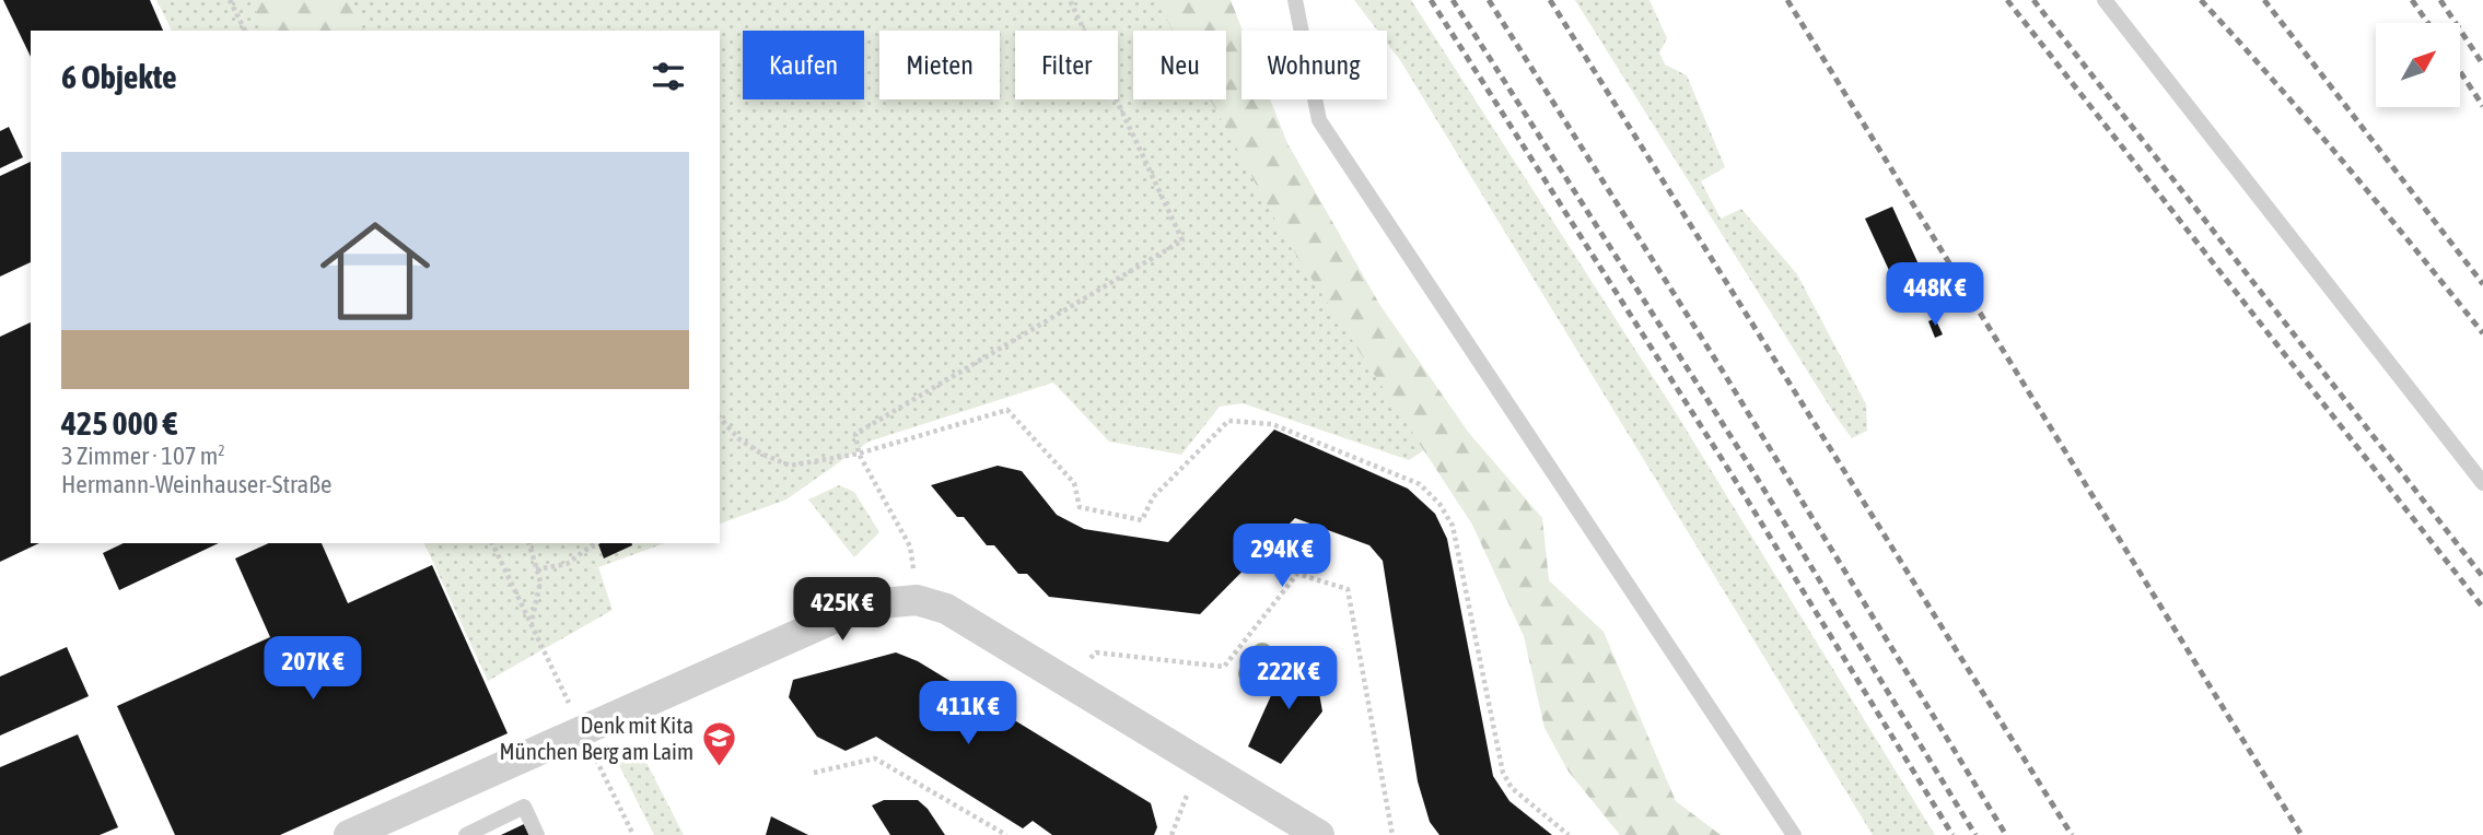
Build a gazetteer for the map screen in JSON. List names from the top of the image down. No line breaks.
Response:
{"places":{"school or university":["Denk mit Kita München Berg am Laim"]},"north":"top right","page":{"chip":["Kaufen","Mieten","Filter","Neu","Wohnung"],"heading":"6 Objekte","list":[{"name":"425 000 €","note":"3 Zimmer · 107 m² · Hermann-Weinhauser-Straße"}],"price":["448K €","294K €","425K €","207K €","222K €","411K €"]}}
